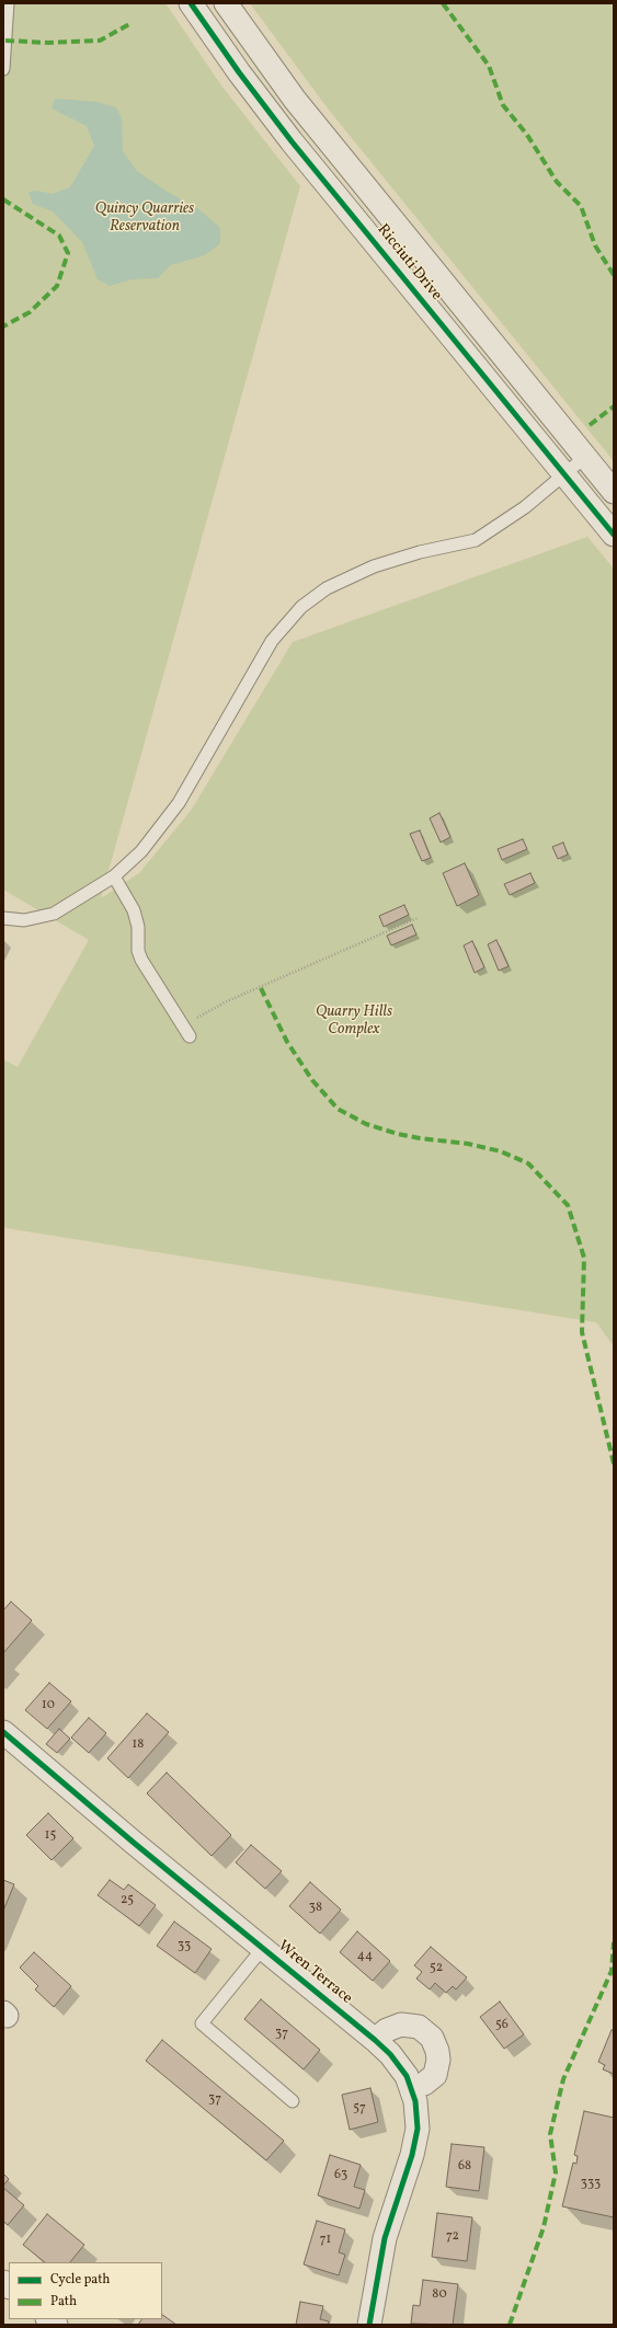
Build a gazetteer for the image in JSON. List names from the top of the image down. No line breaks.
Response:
{"streets":{"street":["Ricciuti Drive","Wren Terrace"]},"parks":["Quincy Quarries Reservation","Quarry Hills Complex"],"house_numbers":["10","18","15","25","38","33","44","52","56","37","37","57","68","63","333","72","71","80"],"legend":["Cycle path","Path"]}
